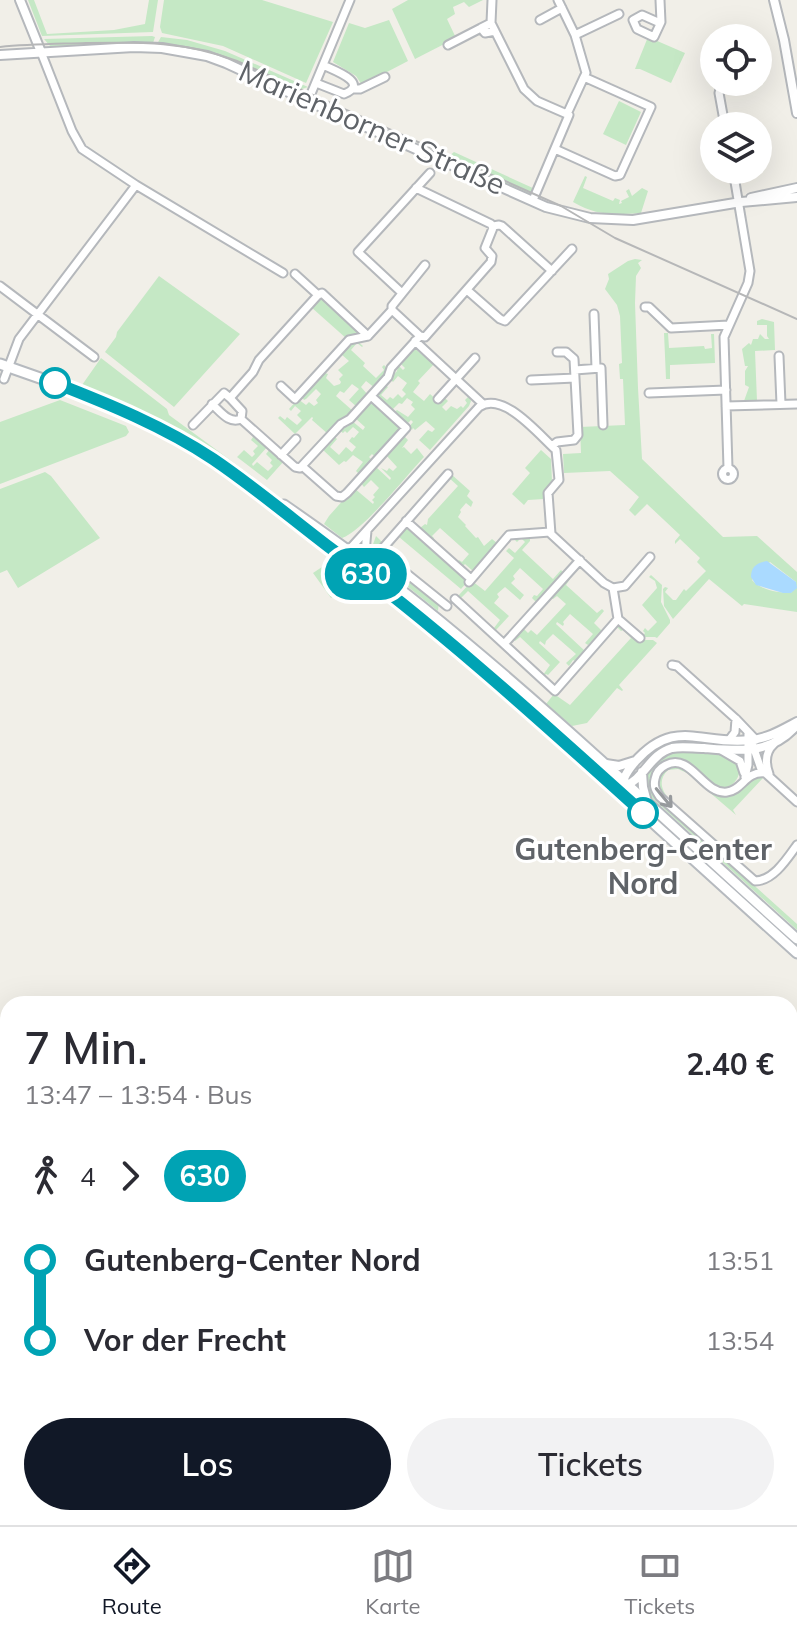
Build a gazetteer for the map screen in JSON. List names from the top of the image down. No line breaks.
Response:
{"streets":{"street":["Marienborner Straße"]},"places":["Gutenberg-Center Nord"],"lines":["bus line 630"],"page":{"on_map":"630","heading":["7 Min.","13:47 – 13:54 · Bus","2.40 €"],"legs":["4","630"],"list":[{"name":"Gutenberg-Center Nord","value":"13:51"},{"name":"Vor der Frecht","value":"13:54"}],"buttons":["Los","Tickets"],"tabs":["Route","Karte","Tickets"]}}
